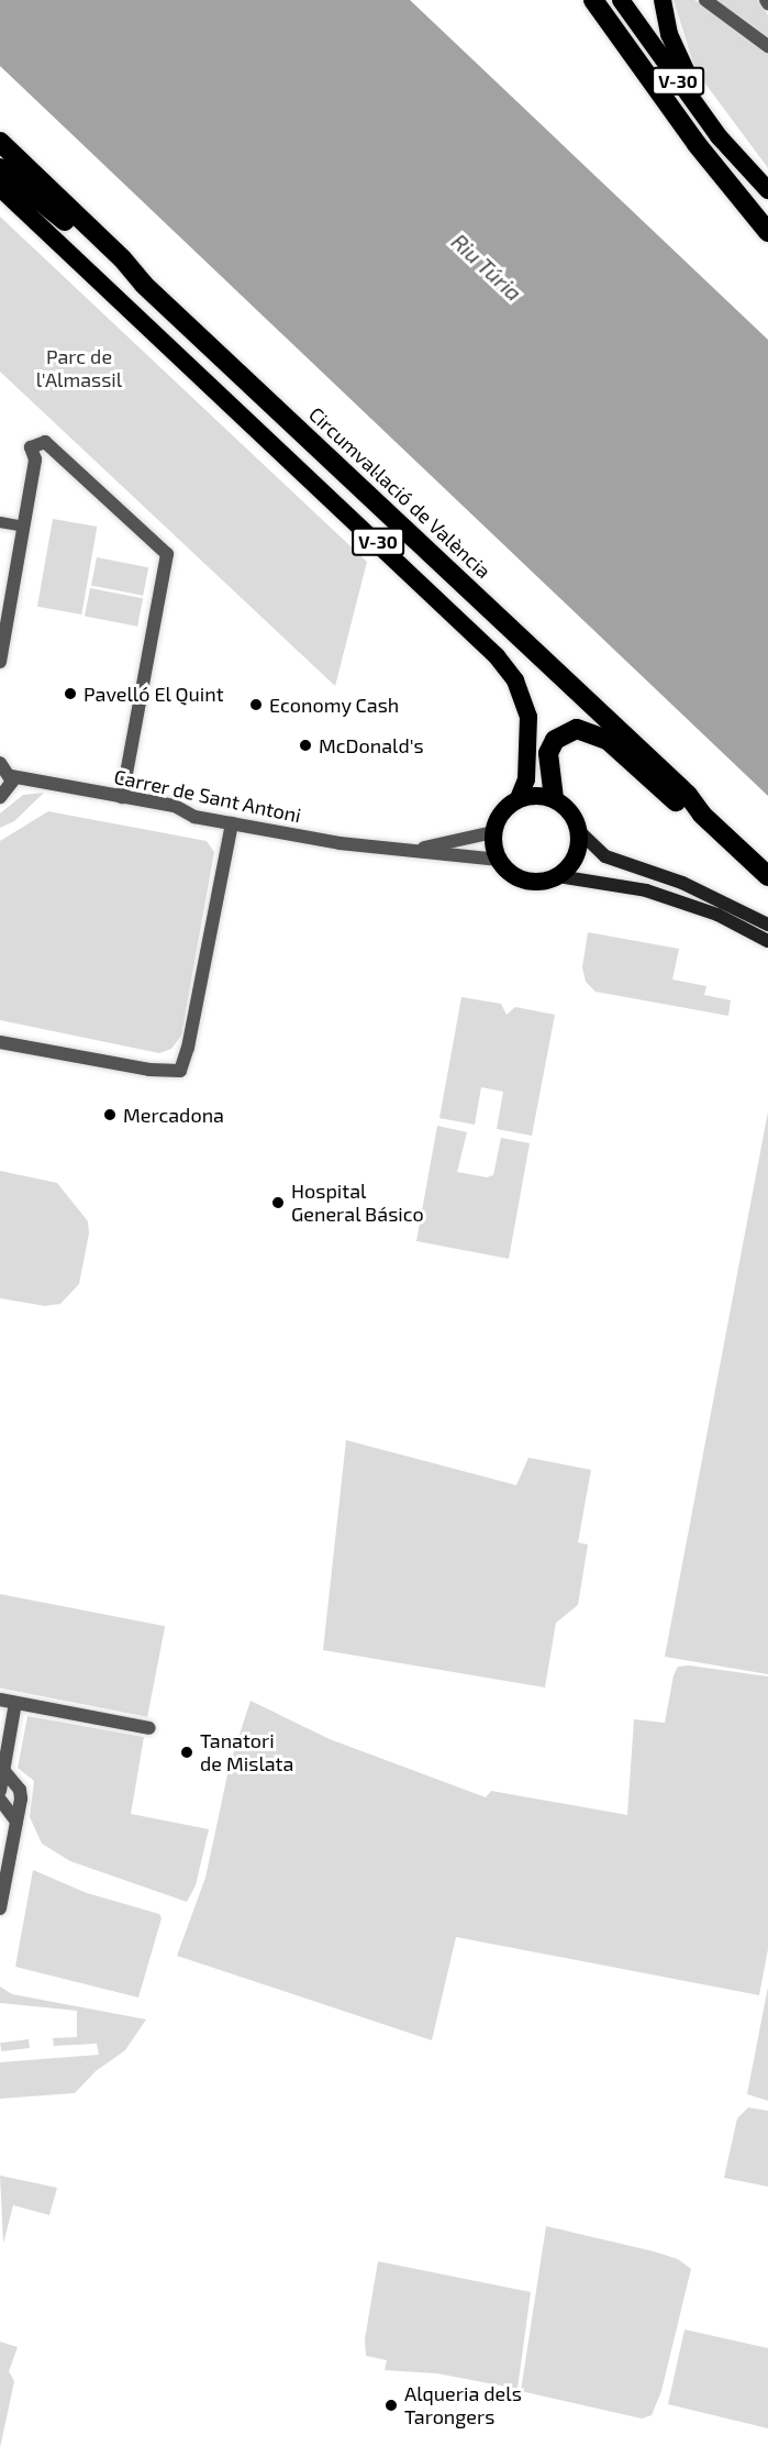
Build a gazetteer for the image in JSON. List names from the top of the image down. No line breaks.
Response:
{"streets":{"highway":["V-30","Circumval·lació de València"],"street":["Carrer de Sant Antoni"]},"crossings":[["V-30","Carrer de Sant Antoni"]],"water":["Riu Túria"],"parks":["Parc de l'Almassil"],"places":["Pavelló El Quint","Economy Cash","McDonald's","Mercadona","Hospital General Básico","Tanatori de Mislata","Alqueria dels Tarongers"]}
